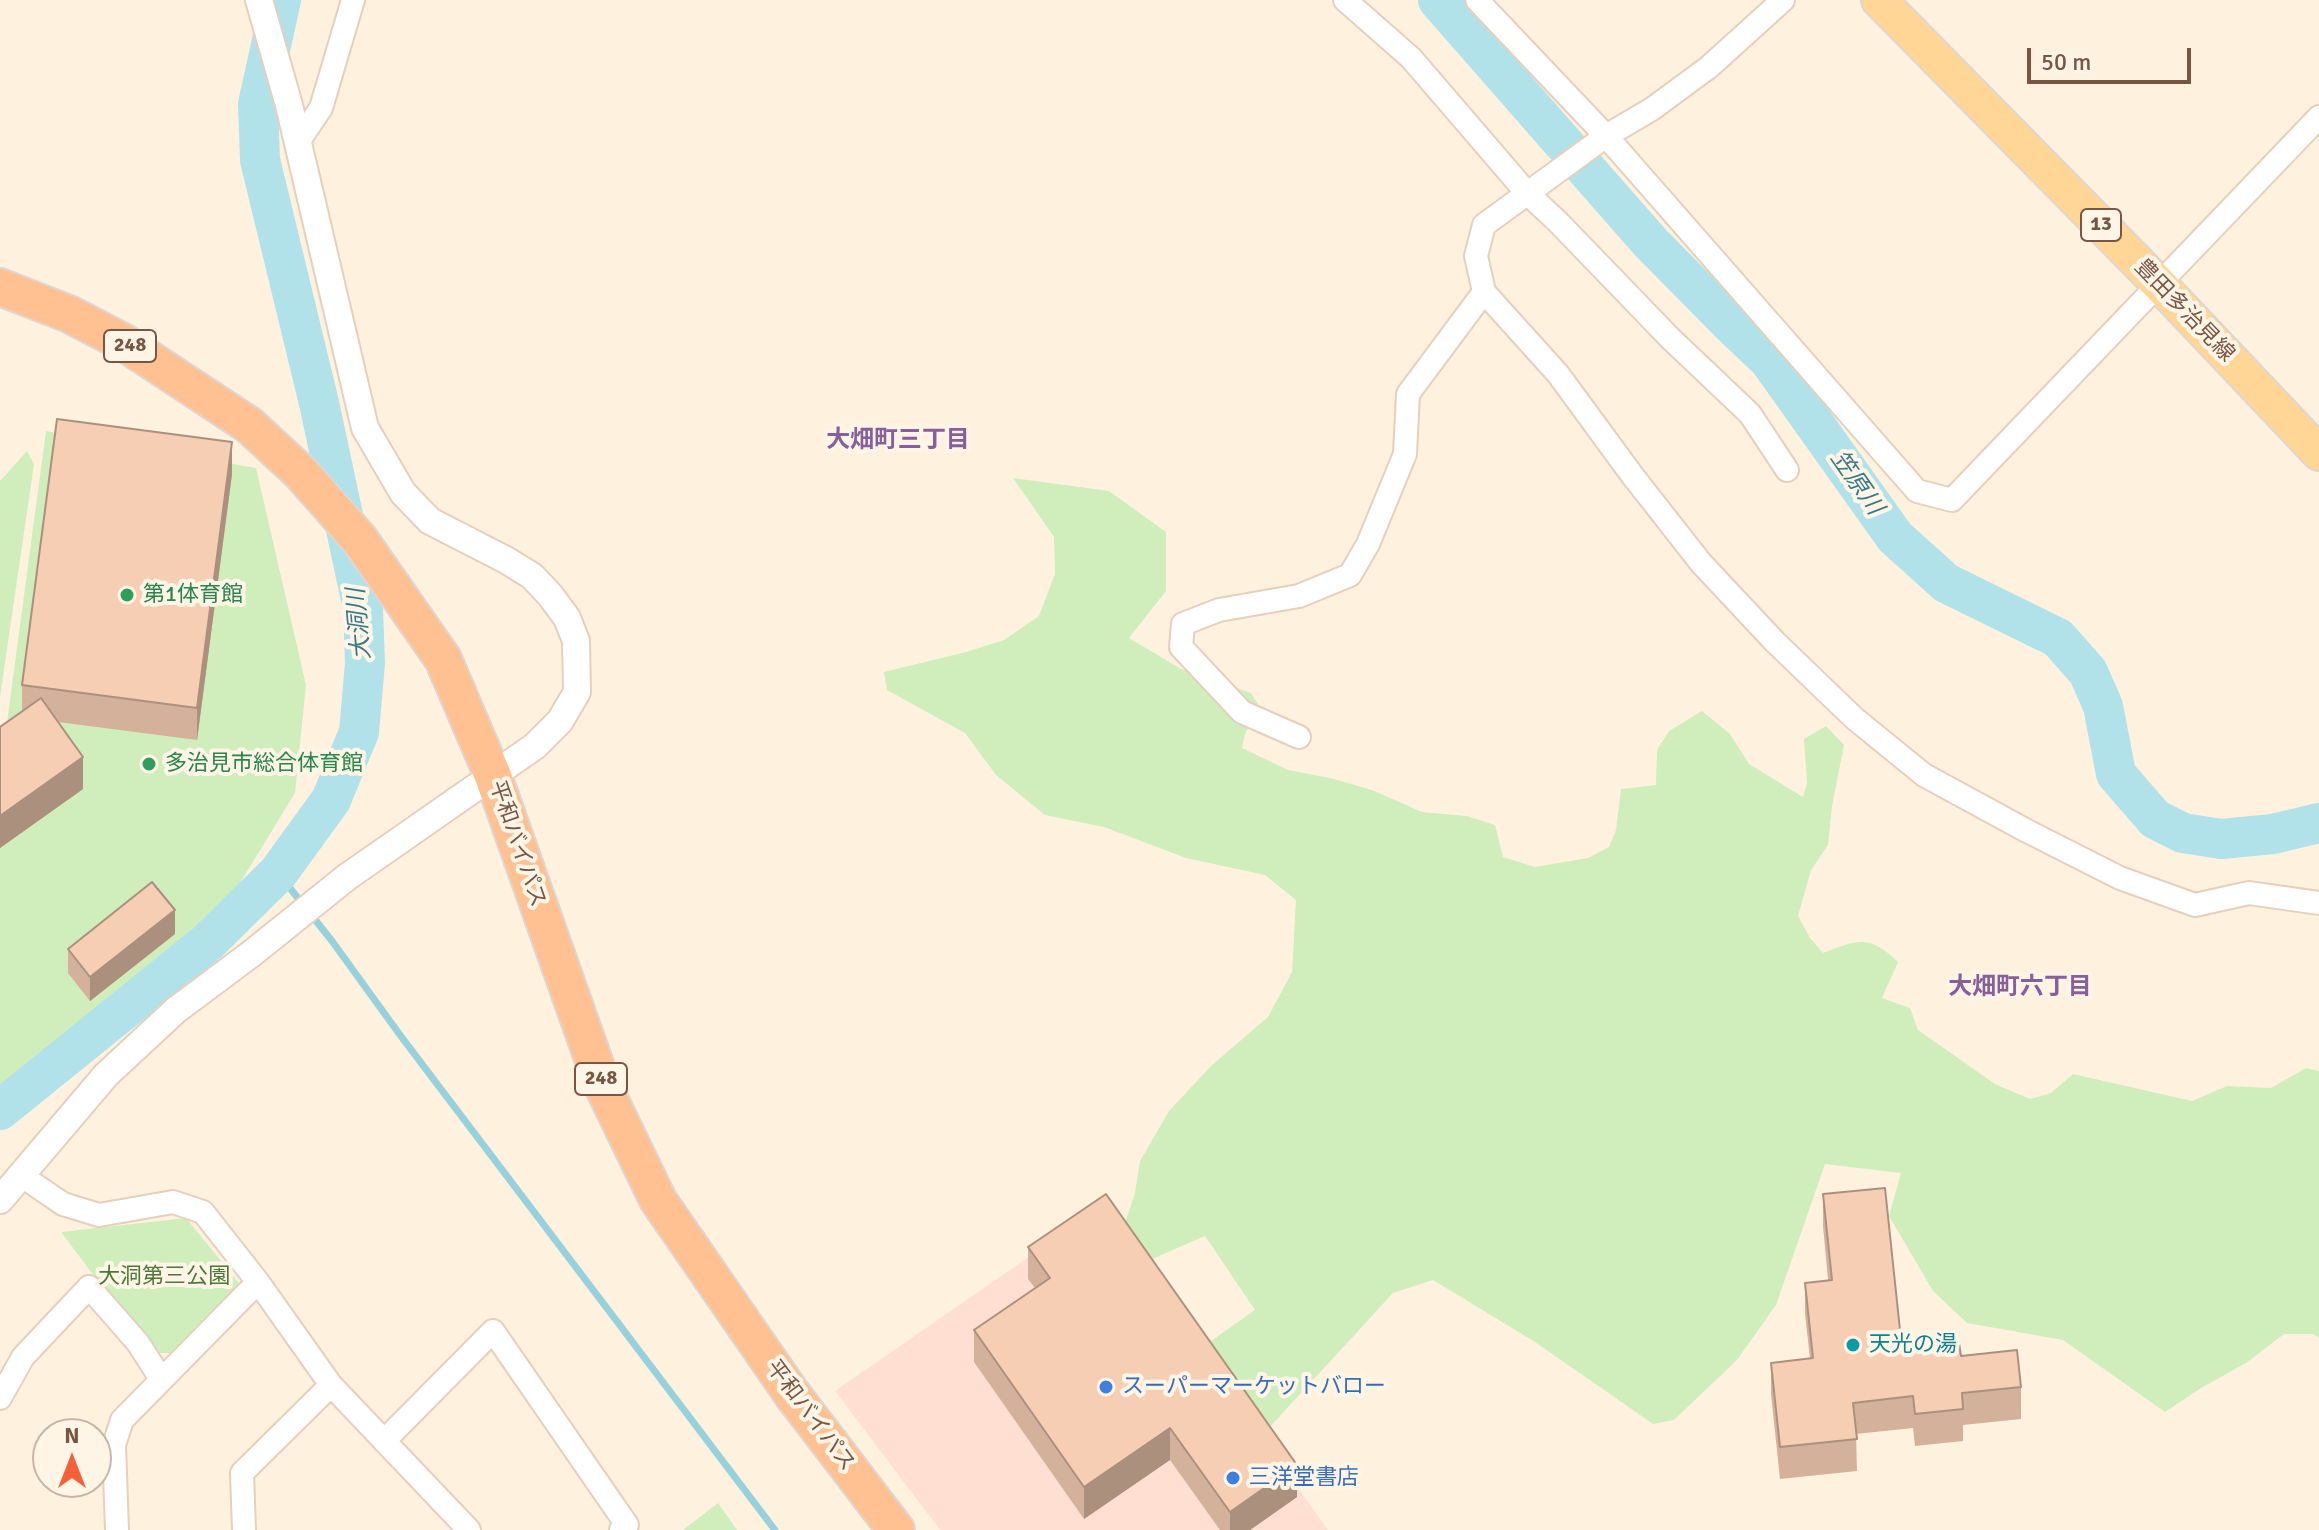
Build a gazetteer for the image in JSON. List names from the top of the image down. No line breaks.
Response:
{"streets":{"highway":["248","平和バイパス"],"main road":["13","豊田多治見線"]},"districts":["大畑町三丁目","大畑町六丁目"],"water":["笠原川","大洞川"],"parks":["大洞第三公園"],"places":["第1体育館","多治見市総合体育館","天光の湯","スーパーマーケットバロー","三洋堂書店"],"scale_bar":"50 m","north":"top"}
